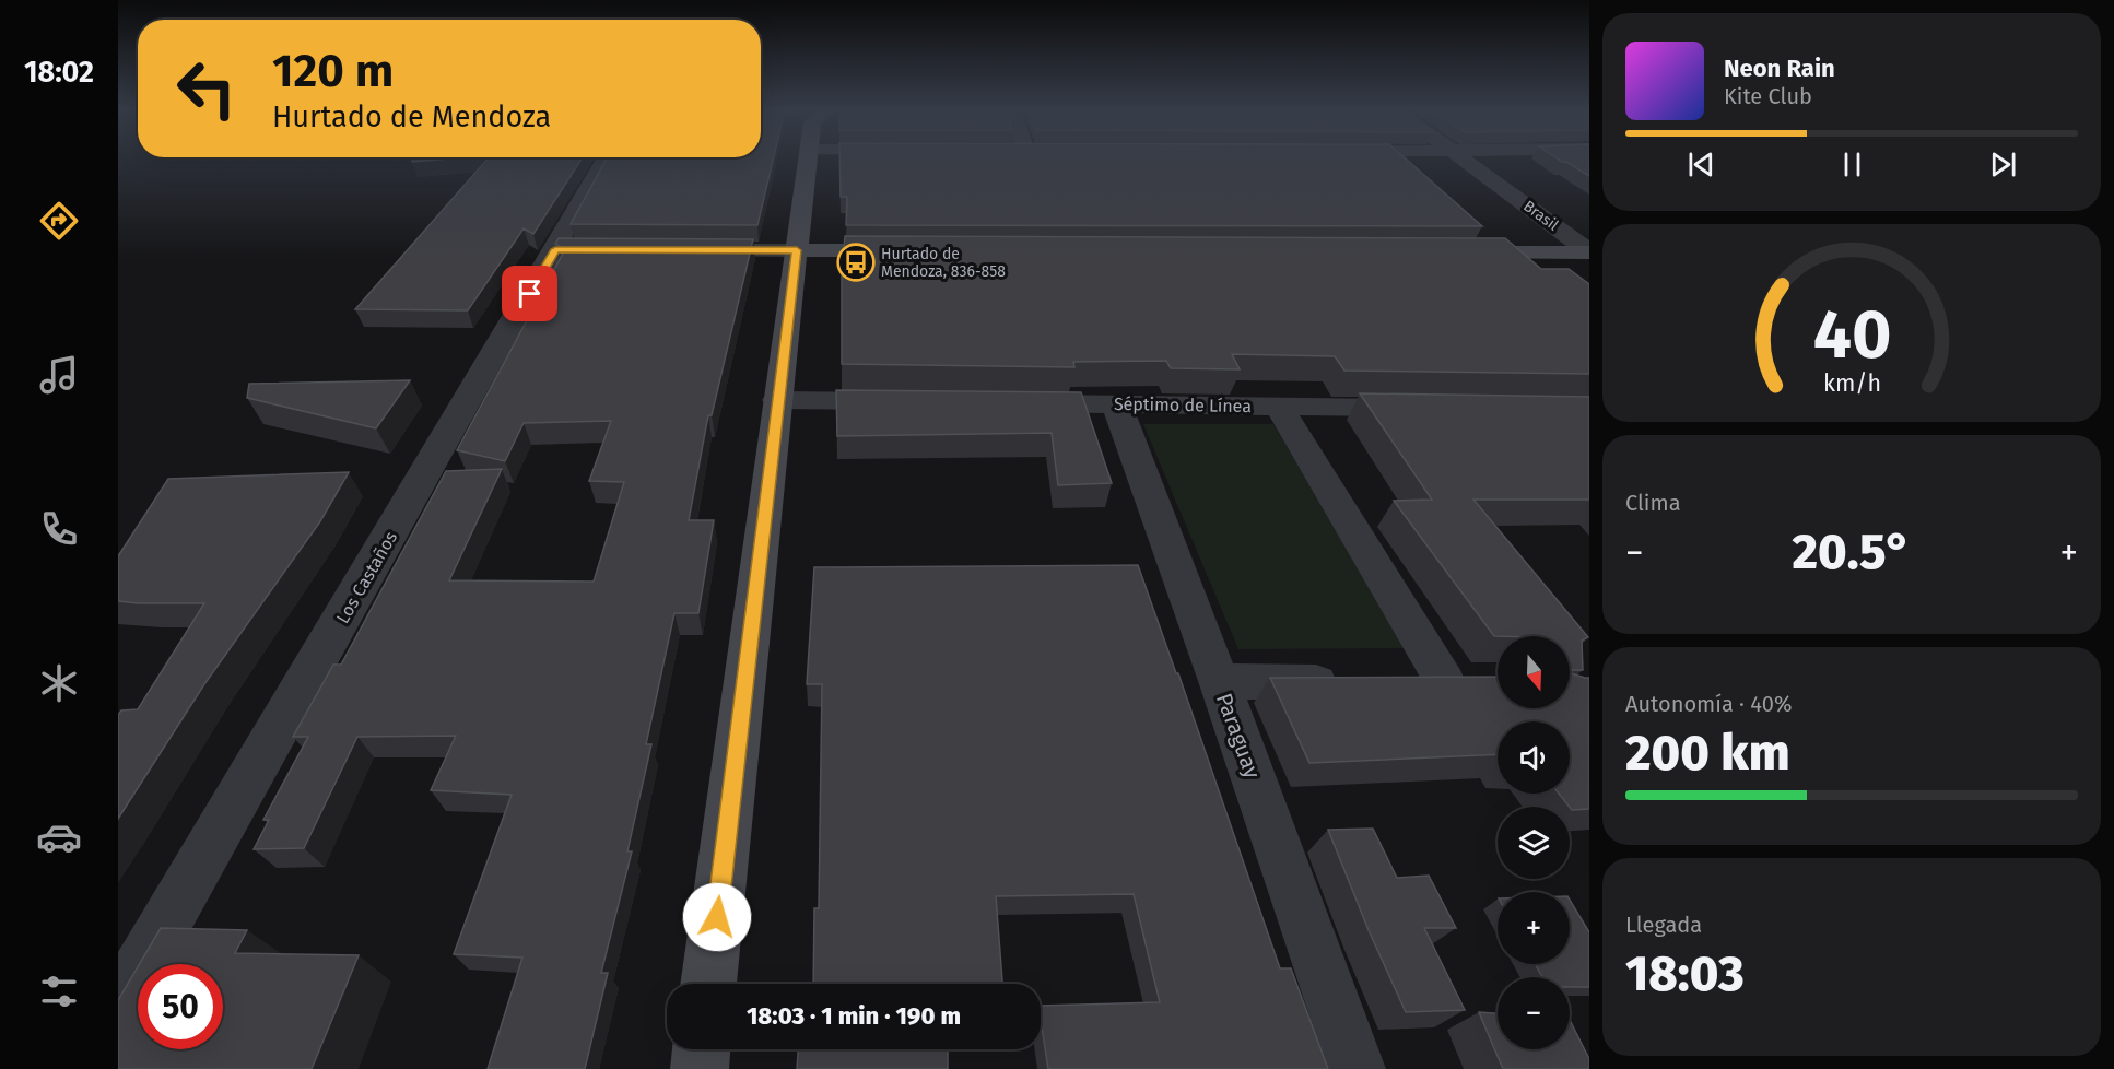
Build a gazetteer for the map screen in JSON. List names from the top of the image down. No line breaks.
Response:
{"streets":{"street":["Brasil","Séptimo de Línea","Los Castaños","Paraguay"]},"crossings":[["Séptimo de Línea","Paraguay"]],"places":{"bus stop":["Hurtado de Mendoza, 836-858"]},"north":"bottom","page":{"tabs":"18:02","turn":["120 m","Hurtado de Mendoza"],"song":["Neon Rain","Kite Club"],"tile":["Clima",["Autonomía · 40%","200 km"],["Llegada","18:03"]],"heat":["−","20.5°","+"],"map_buttons":["+","−"],"limit":"50","trip":"18:03 · 1 min · 190 m","gauge":["40","km/h"]}}
